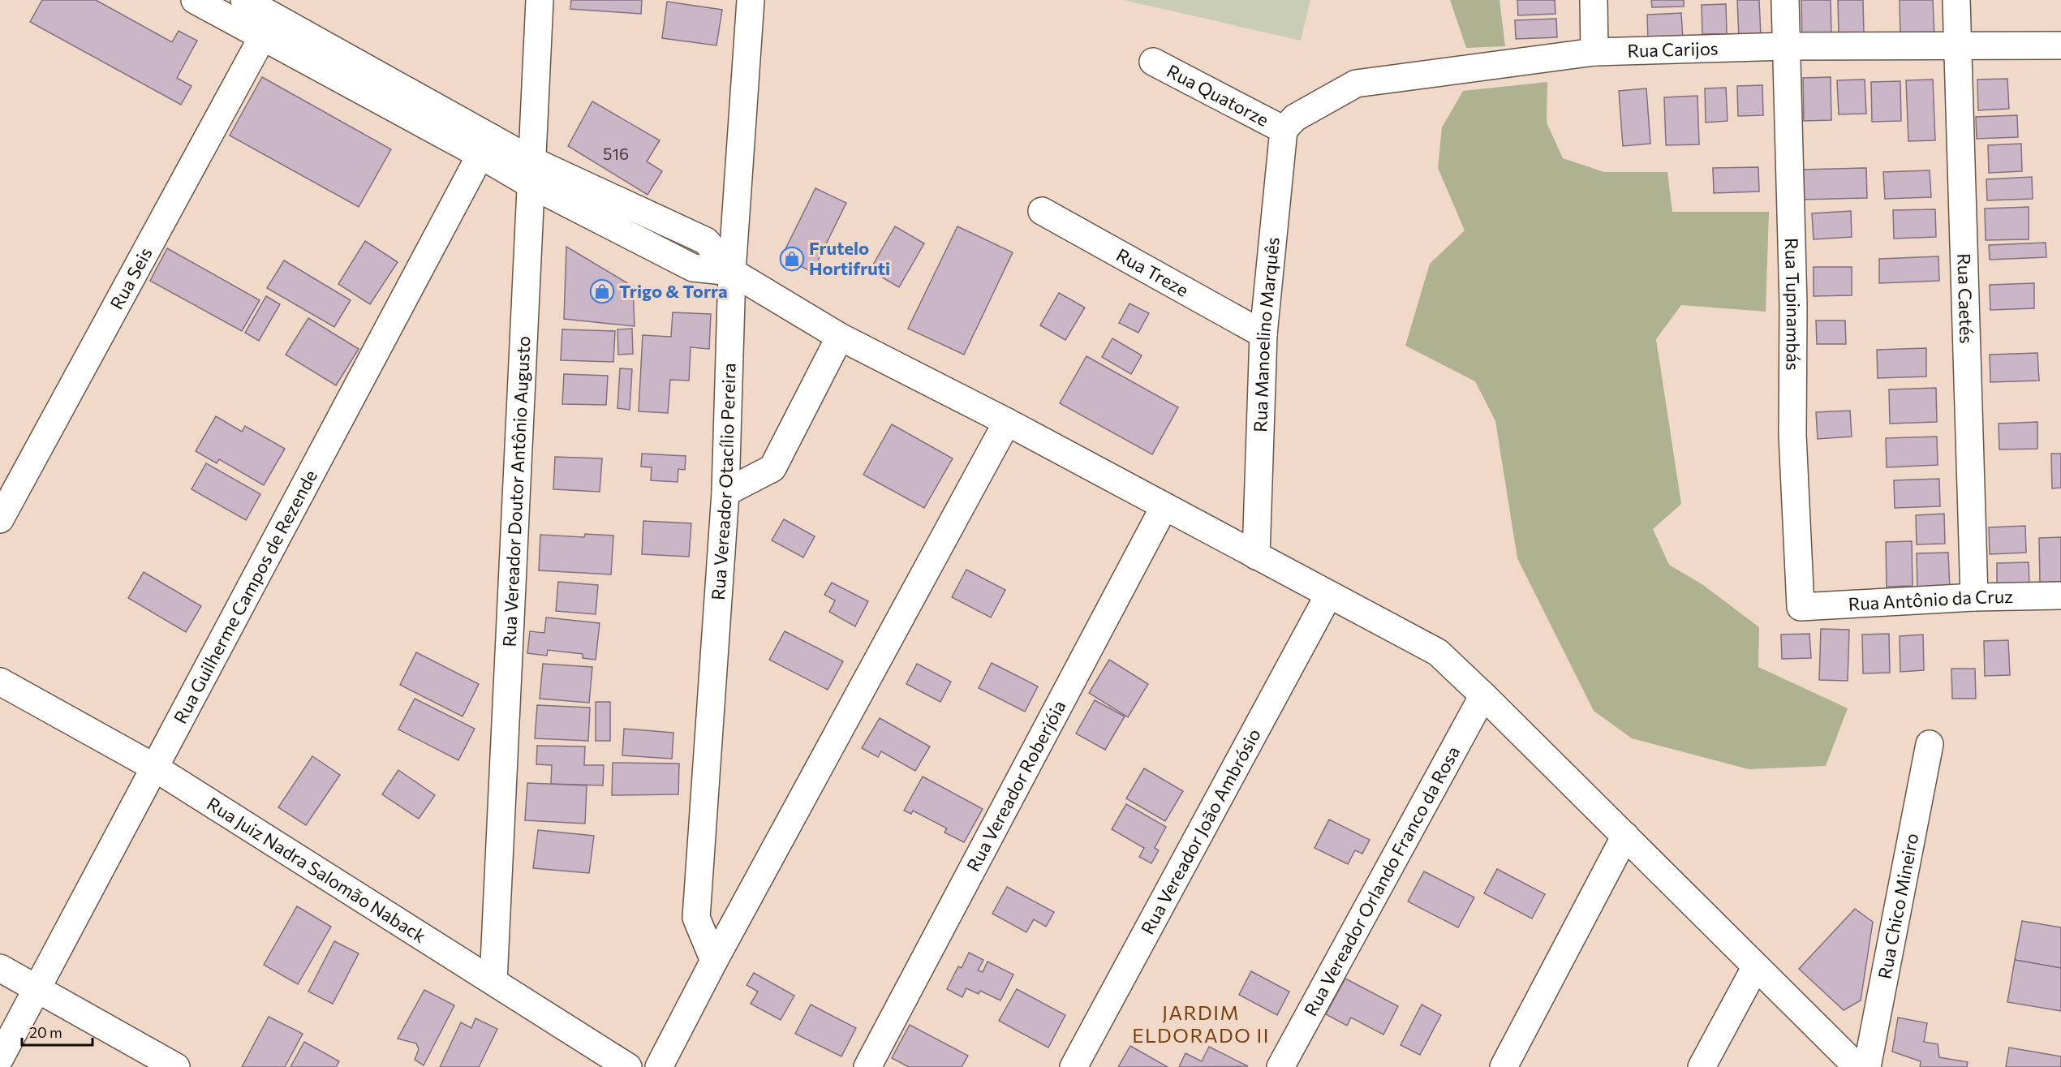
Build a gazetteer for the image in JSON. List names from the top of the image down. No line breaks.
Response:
{"streets":{"street":["Rua Carijos","Rua Quatorze","Rua Treze","Rua Seis","Rua Caetés","Rua Tupinambás","Rua Manoelino Marquês","Rua Vereador Otacílio Pereira","Rua Vereador Doutor Antônio Augusto","Rua Guilherme Campos de Rezende","Rua Antônio da Cruz","Rua Vereador Roberjóia","Rua Vereador João Ambrósio","Rua Juiz Nadra Salomão Naback","Rua Vereador Orlando Franco da Rosa","Rua Chico Mineiro"]},"crossings":[["Rua Carijos","Rua Quatorze"],["Rua Carijos","Rua Caetés"],["Rua Carijos","Rua Tupinambás"],["Rua Carijos","Rua Manoelino Marquês"],["Rua Quatorze","Rua Manoelino Marquês"],["Rua Treze","Rua Manoelino Marquês"],["Rua Caetés","Rua Antônio da Cruz"],["Rua Tupinambás","Rua Antônio da Cruz"],["Rua Vereador Doutor Antônio Augusto","Rua Juiz Nadra Salomão Naback"],["Rua Guilherme Campos de Rezende","Rua Juiz Nadra Salomão Naback"]],"districts":["JARDIM ELDORADO II"],"places":{"shop":["Frutelo Hortifruti","Trigo & Torra"]},"house_numbers":["516"],"scale_bar":"20 m"}
